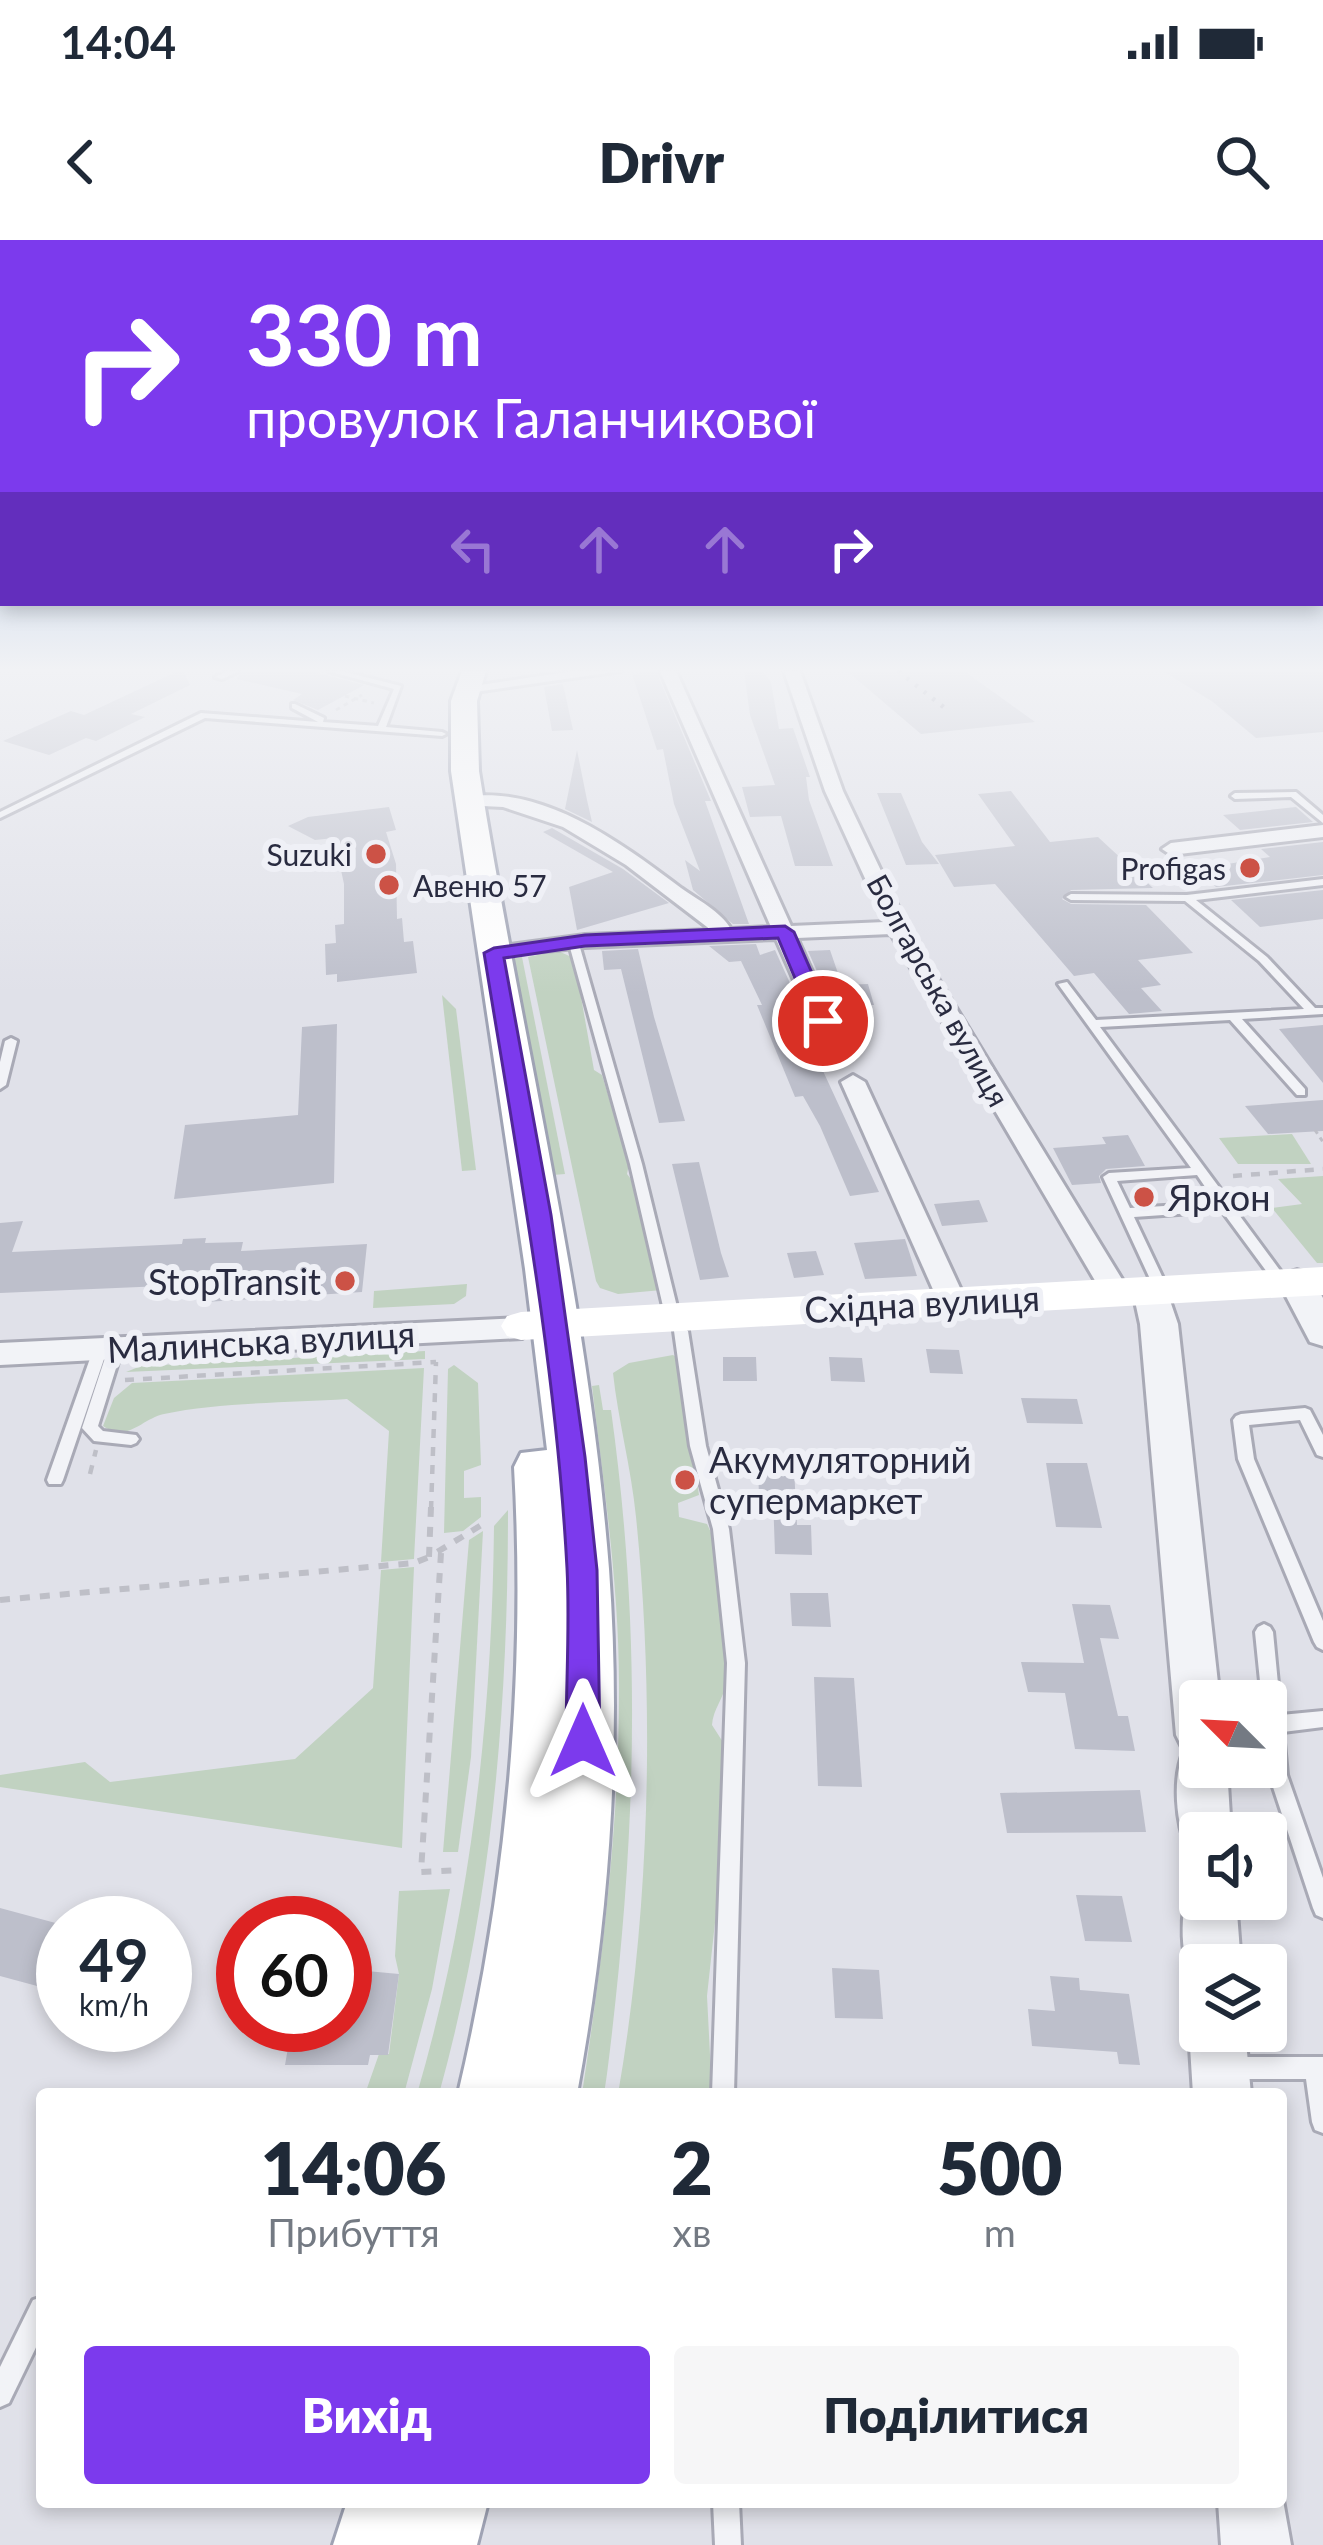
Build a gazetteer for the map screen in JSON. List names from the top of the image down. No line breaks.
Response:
{"streets":{"main road":["Східна вулиця"],"street":["Болгарська вулиця","Малинська вулиця"]},"crossings":[["Болгарська вулиця","Східна вулиця"],["Східна вулиця","Малинська вулиця"]],"places":["Suzuki","Profigas","Авеню 57","Яркон","StopTransit","Акумуляторний супермаркет"],"north":"top left","page":{"status":"14:04","header":"Drivr","turn":["330 m","провулок Галанчикової"],"speed":"49 km/h","limit":"60","eta":["14:06","Прибуття","2","хв","500","m"],"buttons":["Вихід","Поділитися"]}}
